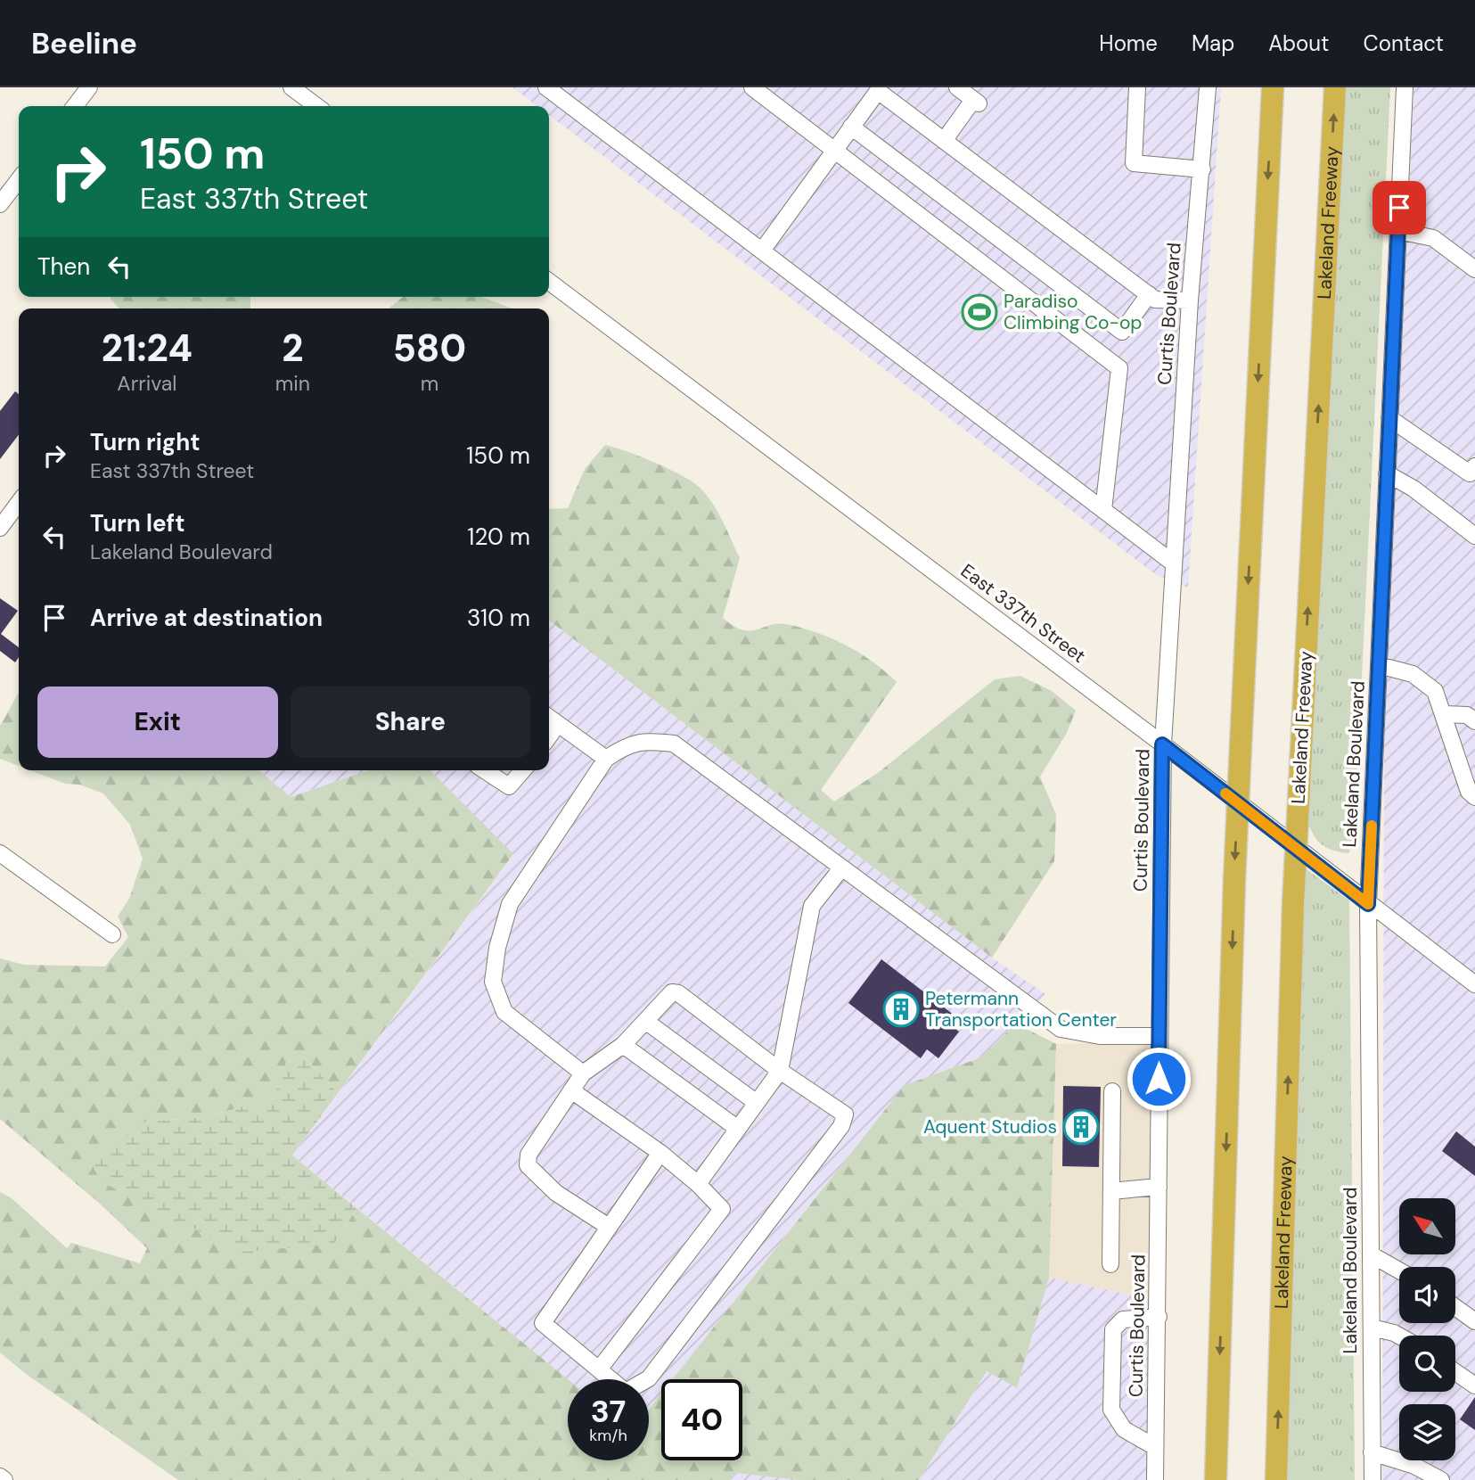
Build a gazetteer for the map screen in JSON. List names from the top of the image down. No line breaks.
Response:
{"streets":{"highway":["Lakeland Freeway"],"street":["Curtis Boulevard","East 337th Street","Lakeland Boulevard"]},"crossings":[["Curtis Boulevard","East 337th Street"],["East 337th Street","Lakeland Boulevard"]],"places":{"sports":["Paradiso Climbing Co-op"],"building":["Petermann Transportation Center","Aquent Studios"]},"north":"top left","page":{"header":"Beeline","nav":["Home","Map","About","Contact"],"turn":["150 m","East 337th Street"],"then":"Then","eta":["21:24","Arrival","2","min","580","m"],"list":[{"name":"Turn right","note":"East 337th Street","value":"150 m"},{"name":"Turn left","note":"Lakeland Boulevard","value":"120 m"},{"name":"Arrive at destination","value":"310 m"}],"buttons":["Exit","Share"],"speed":"37 km/h","limit":"40"}}
